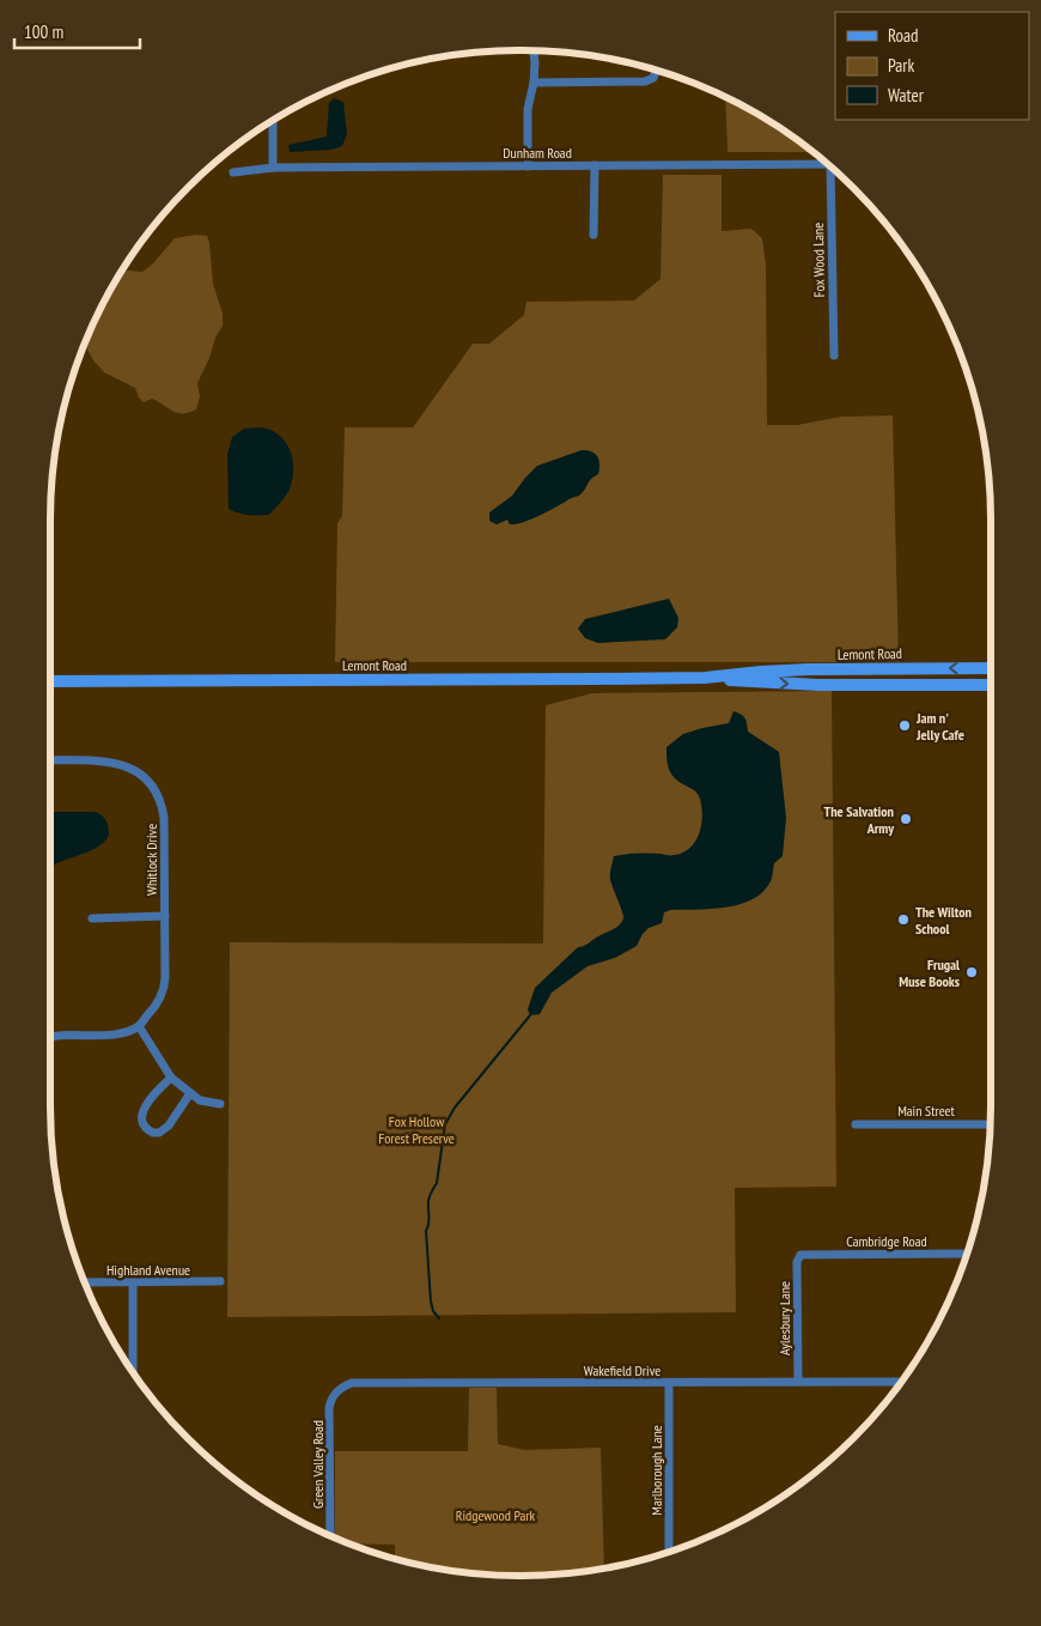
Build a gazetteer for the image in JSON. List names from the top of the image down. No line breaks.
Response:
{"streets":{"main road":["Lemont Road"],"street":["Dunham Road","Fox Wood Lane","Whitlock Drive","Main Street","Cambridge Road","Highland Avenue","Aylesbury Lane","Wakefield Drive","Green Valley Road","Marlborough Lane"]},"crossings":[["Cambridge Road","Aylesbury Lane"],["Aylesbury Lane","Wakefield Drive"],["Wakefield Drive","Green Valley Road"],["Wakefield Drive","Marlborough Lane"]],"parks":["Fox Hollow Forest Preserve","Ridgewood Park"],"places":["Jam n' Jelly Cafe","The Salvation Army","The Wilton School","Frugal Muse Books"],"legend":["Road","Park","Water"],"scale_bar":"100 m"}
